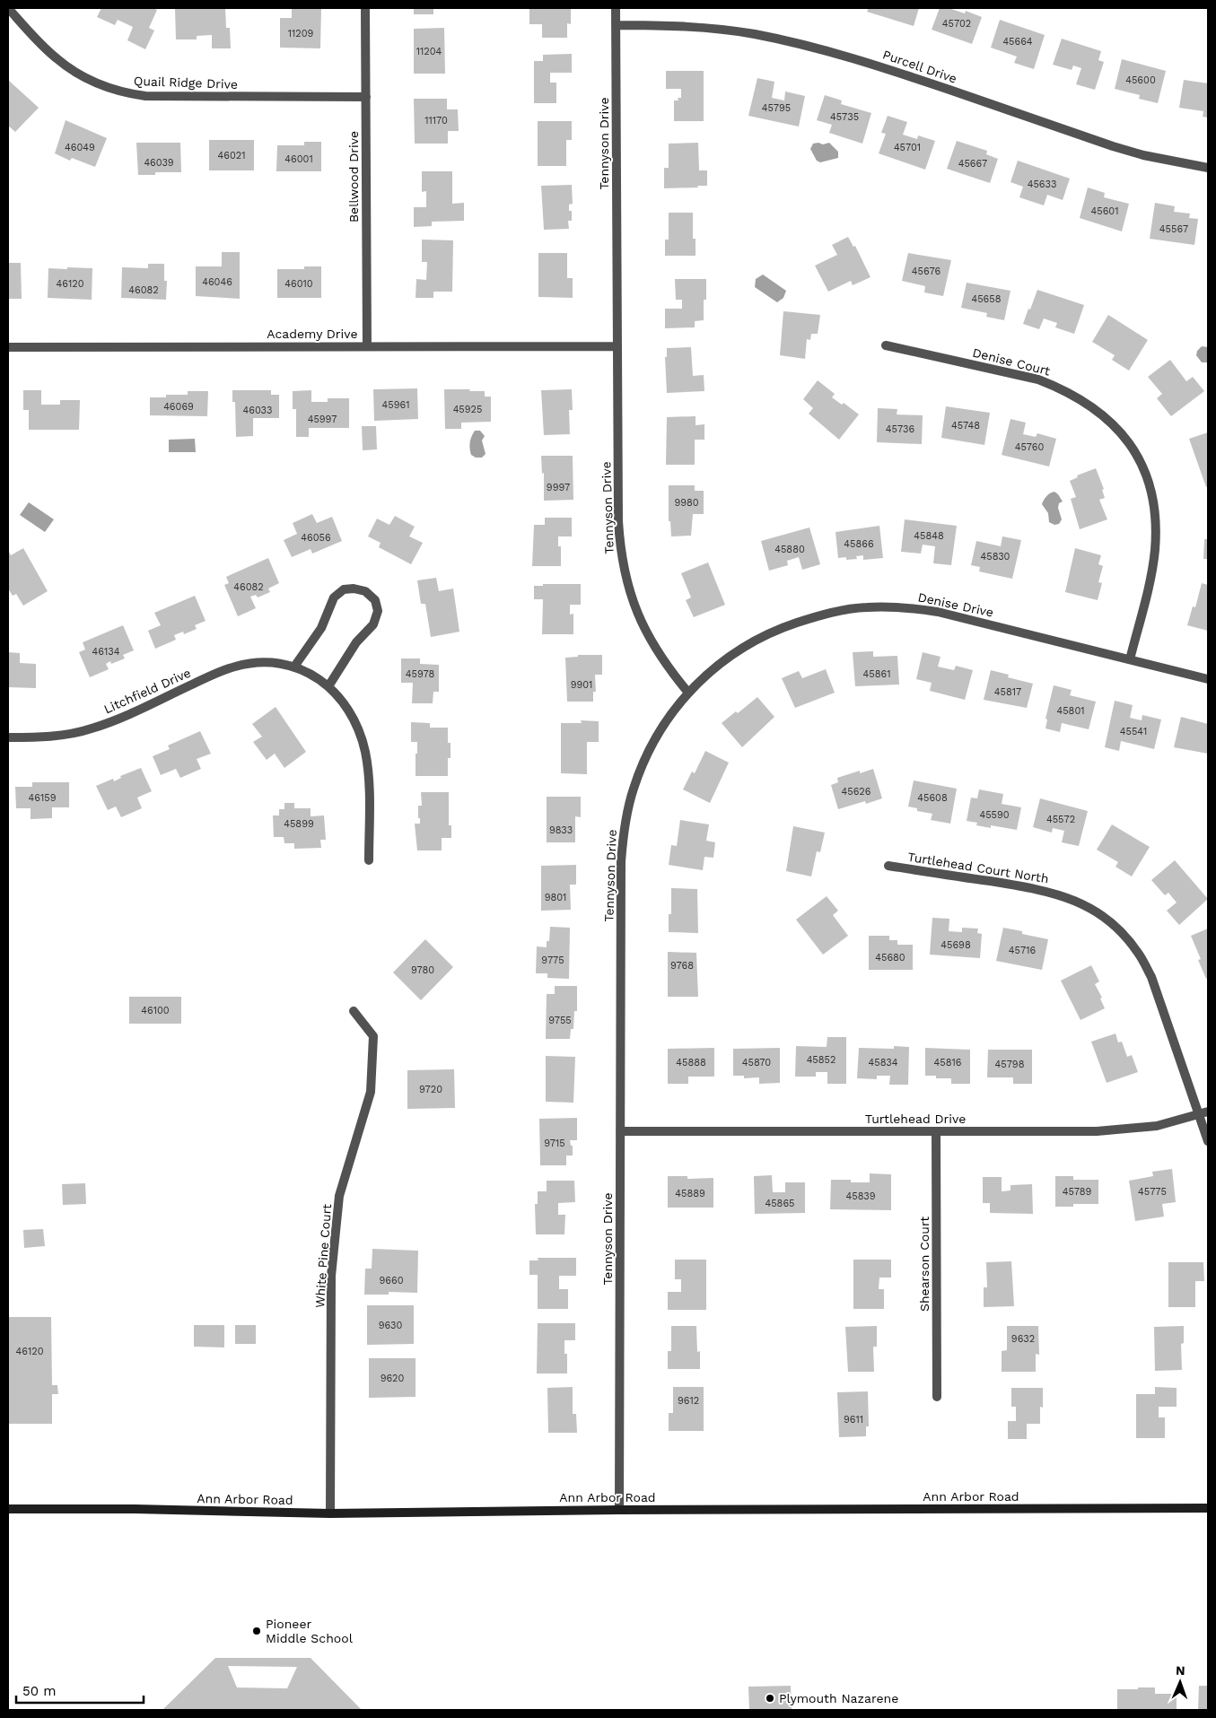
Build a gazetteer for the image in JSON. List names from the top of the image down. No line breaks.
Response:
{"streets":{"main road":["Ann Arbor Road"],"street":["Purcell Drive","Quail Ridge Drive","Tennyson Drive","Bellwood Drive","Academy Drive","Denise Court","Denise Drive","Litchfield Drive","Turtlehead Court North","Turtlehead Drive","White Pine Court","Shearson Court"]},"crossings":[["Purcell Drive","Tennyson Drive"],["Quail Ridge Drive","Bellwood Drive"],["Tennyson Drive","Academy Drive"],["Tennyson Drive","Denise Drive"],["Tennyson Drive","Turtlehead Drive"],["Tennyson Drive","Ann Arbor Road"],["Bellwood Drive","Academy Drive"],["Denise Court","Denise Drive"],["Turtlehead Court North","Turtlehead Drive"],["Turtlehead Drive","Shearson Court"],["White Pine Court","Ann Arbor Road"]],"places":["Pioneer Middle School","Plymouth Nazarene"],"house_numbers":["45702","11209","45664","11204","45600","45795","45735","11170","46049","45701","46021","46001","46039","45667","45633","45601","45567","45676","46046","46120","46010","46082","45658","45961","46069","45925","46033","45997","45748","45736","45760","9997","9980","45848","46056","45866","45880","45830","46082","46134","45978","45861","9901","45817","45801","45541","45626","46159","45608","45590","45572","45899","9833","9801","45698","45716","45680","9775","9768","9780","46100","9755","45852","45888","45870","45834","45816","45798","9720","9715","45789","45775","45889","45839","45865","9660","9630","9632","46120","9620","9612","9611"],"scale_bar":"50 m","north":"top"}
